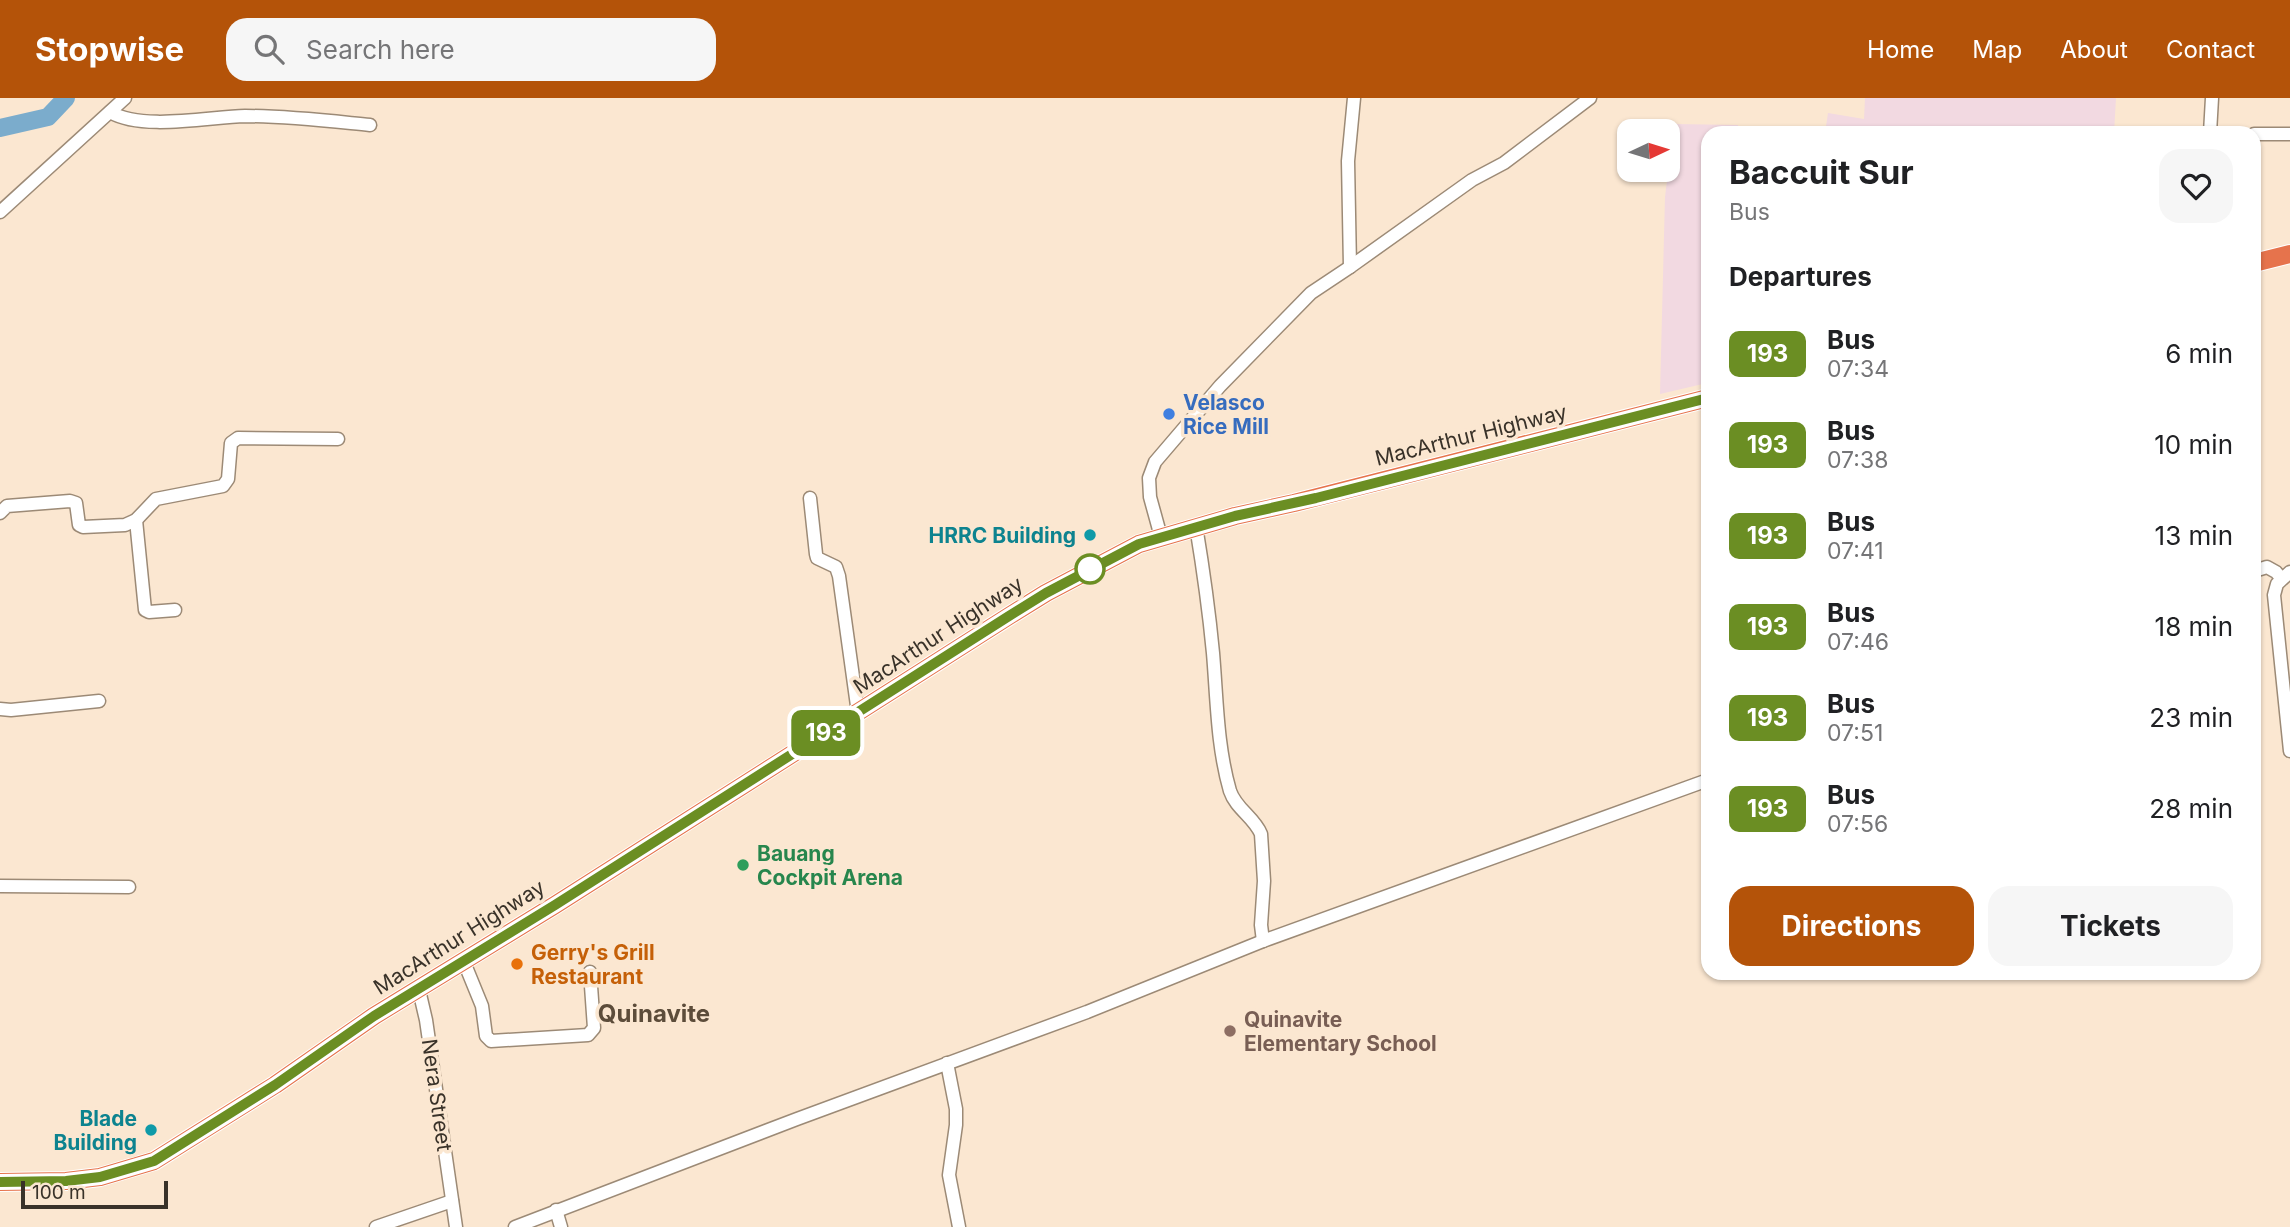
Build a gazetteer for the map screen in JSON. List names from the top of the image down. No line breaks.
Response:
{"streets":{"highway":["MacArthur Highway"],"street":["Nera Street"]},"crossings":[["MacArthur Highway","Nera Street"]],"districts":["Quinavite"],"places":["Velasco Rice Mill","HRRC Building","Bauang Cockpit Arena","Gerry's Grill Restaurant","Quinavite Elementary School","Blade Building"],"lines":["bus line 193"],"scale_bar":"100 m","north":"right","page":{"header":"Stopwise","search":"Search here","nav":["Home","Map","About","Contact"],"on_map":"193","heading":[["Baccuit Sur","Bus"],"Departures"],"list":[{"mark":"193","name":"Bus","note":"07:34","value":"6 min"},{"mark":"193","name":"Bus","note":"07:38","value":"10 min"},{"mark":"193","name":"Bus","note":"07:41","value":"13 min"},{"mark":"193","name":"Bus","note":"07:46","value":"18 min"},{"mark":"193","name":"Bus","note":"07:51","value":"23 min"},{"mark":"193","name":"Bus","note":"07:56","value":"28 min"}],"buttons":["Directions","Tickets"],"scale":"100 m"}}
